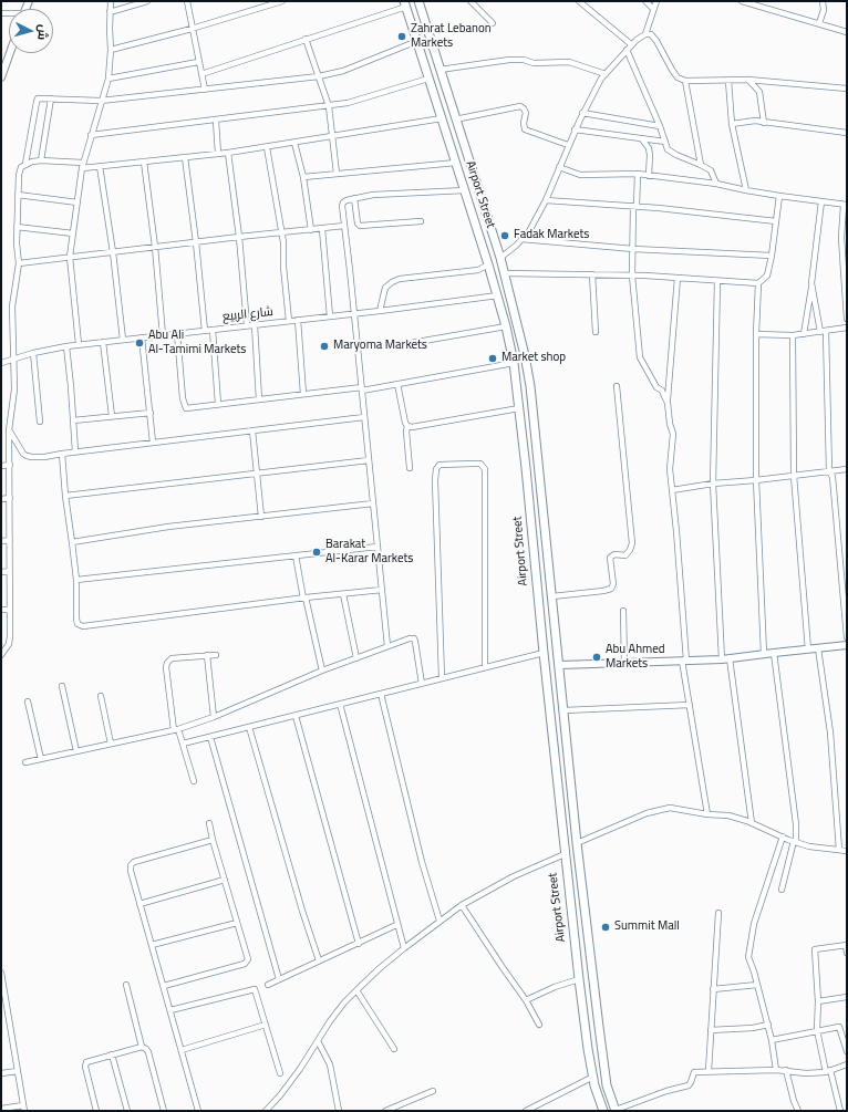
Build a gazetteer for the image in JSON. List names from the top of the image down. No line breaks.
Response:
{"streets":{"main road":["Airport Street"],"street":["شارع الربيع"]},"crossings":[["Airport Street","شارع الربيع"]],"places":["Zahrat Lebanon Markets","Fadak Markets","Abu Ali Al-Tamimi Markets","Maryoma Markets","Market shop","Barakat Al-Karar Markets","Abu Ahmed Markets","Summit Mall"],"north":"right"}
